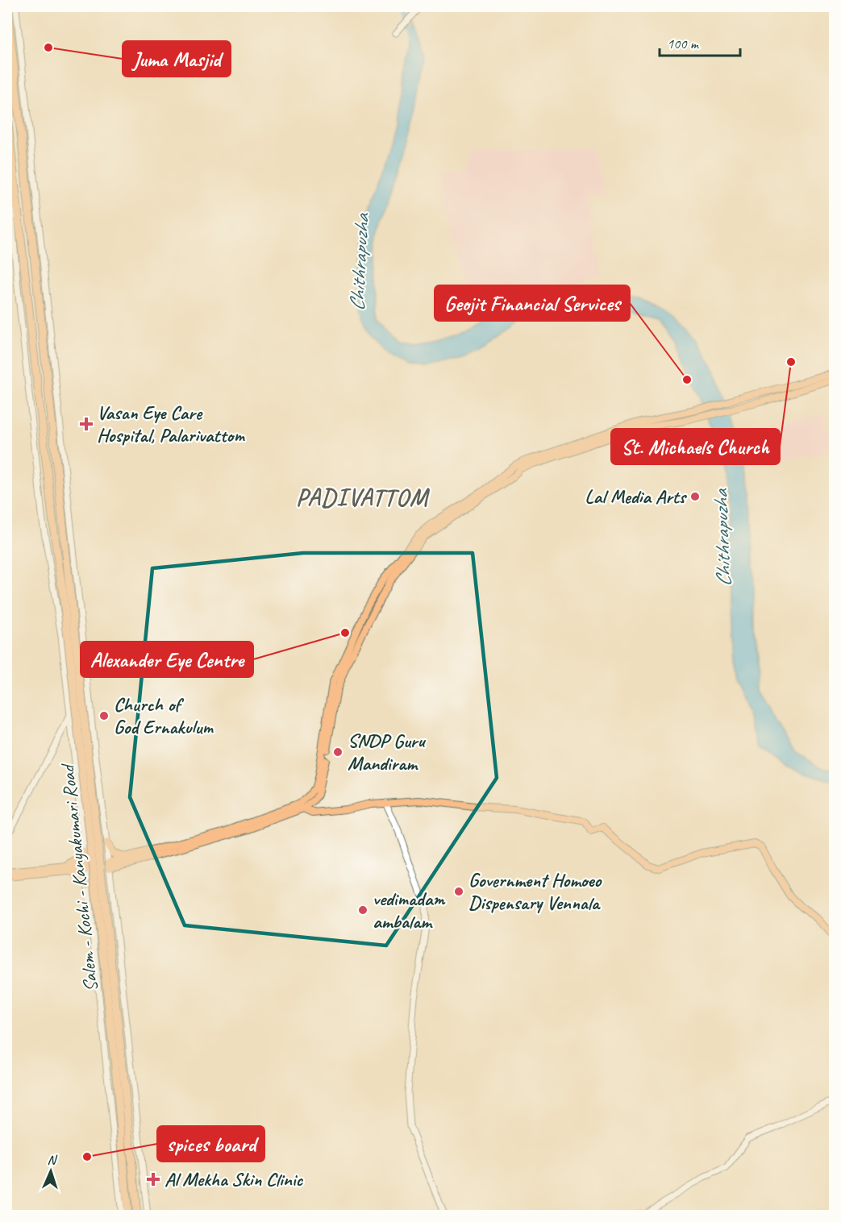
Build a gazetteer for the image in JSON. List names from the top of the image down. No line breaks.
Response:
{"streets":{"highway":["Salem - Kochi - Kanyakumari Road"]},"districts":["PADIVATTOM"],"water":["Chithrapuzha"],"places":{"other":["Juma Masjid","St. Michaels Church","Geojit Financial Services","Lal Media Arts","Alexander Eye Centre","Church of God Ernakulum","SNDP Guru Mandiram","Government Homoeo Dispensary Vennala","vedimadam ambalam","spices board"],"health":["Vasan Eye Care Hospital, Palarivattom","Al Mekha Skin Clinic"]},"scale_bar":"100 m","north":"top"}
